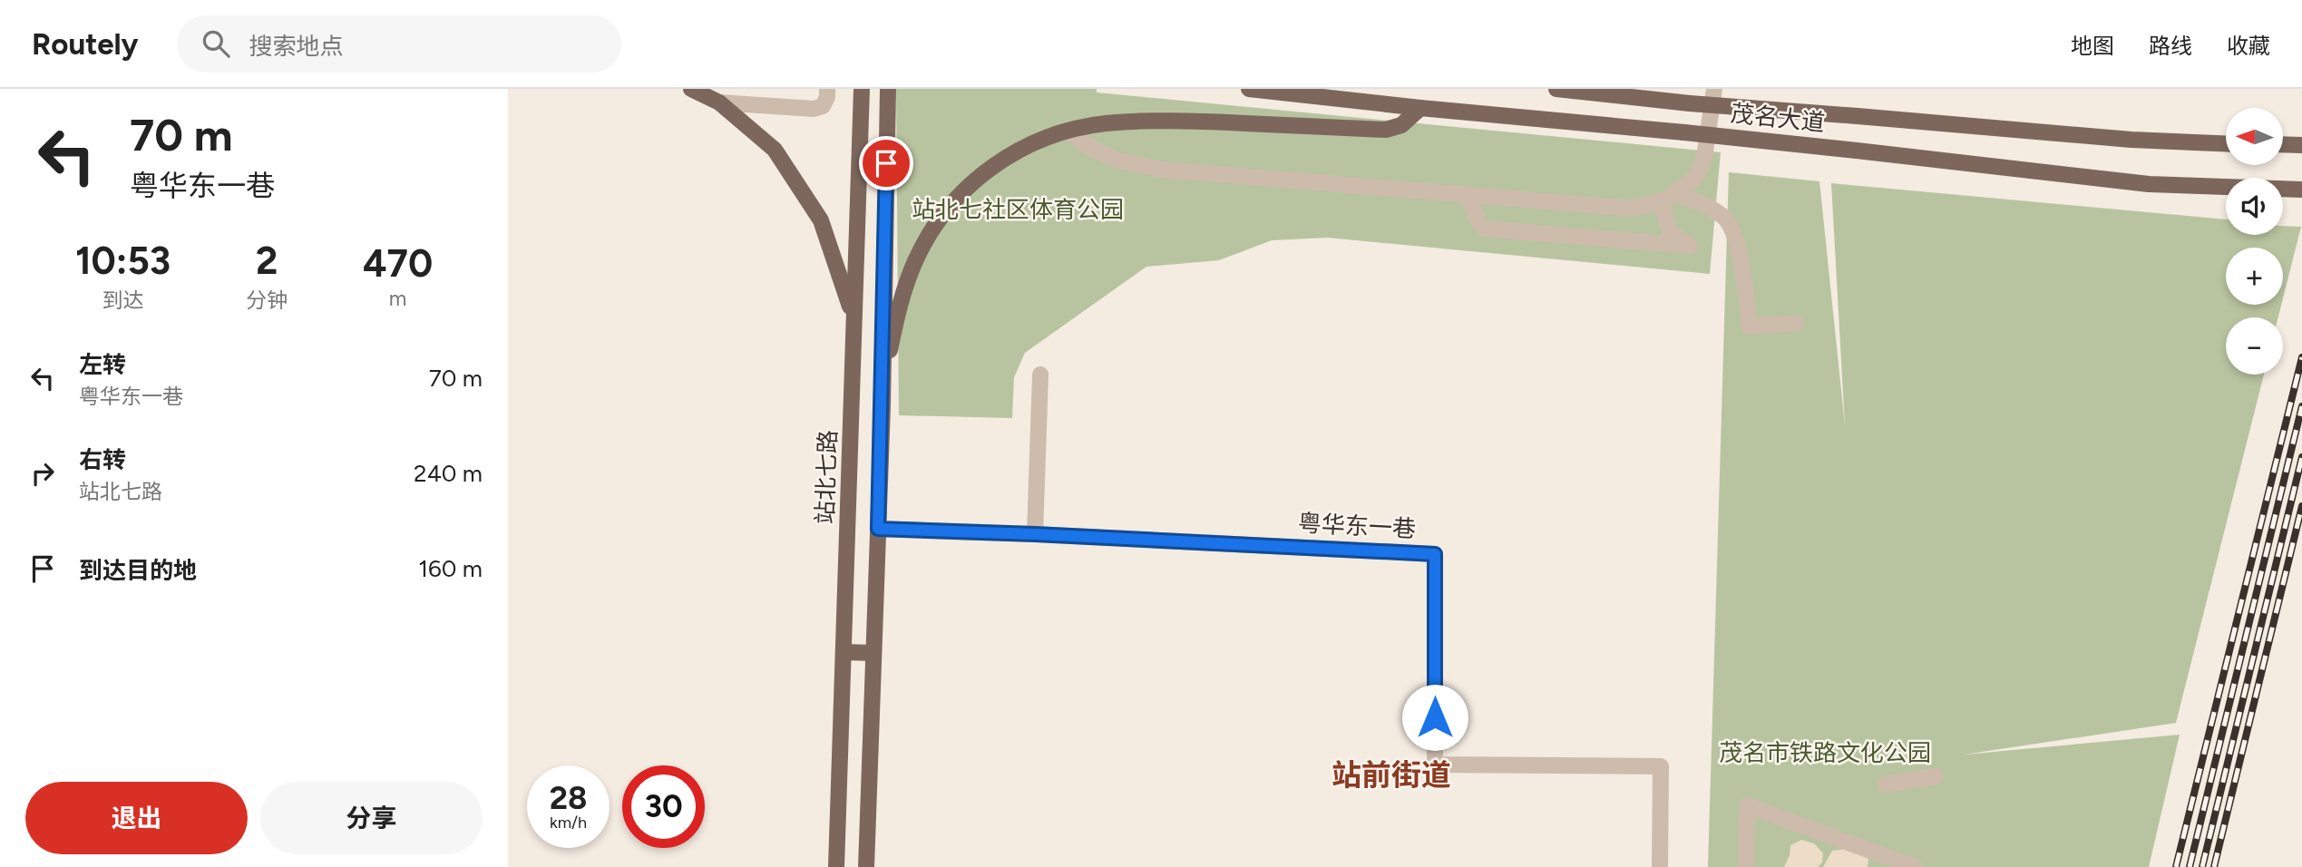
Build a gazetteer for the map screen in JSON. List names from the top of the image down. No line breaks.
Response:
{"streets":{"main road":["茂名大道","站北七路"],"street":["粤华东一巷"]},"districts":["站前街道"],"parks":["站北七社区体育公园","茂名市铁路文化公园"],"north":"left","page":{"header":"Routely","search":"搜索地点","nav":["地图","路线","收藏"],"turn":["70 m","粤华东一巷"],"map_buttons":["+","−"],"eta":["10:53","到达","2","分钟","470","m"],"list":[{"name":"左转","note":"粤华东一巷","value":"70 m"},{"name":"右转","note":"站北七路","value":"240 m"},{"name":"到达目的地","value":"160 m"}],"speed":"28 km/h","limit":"30","buttons":["退出","分享"]}}
